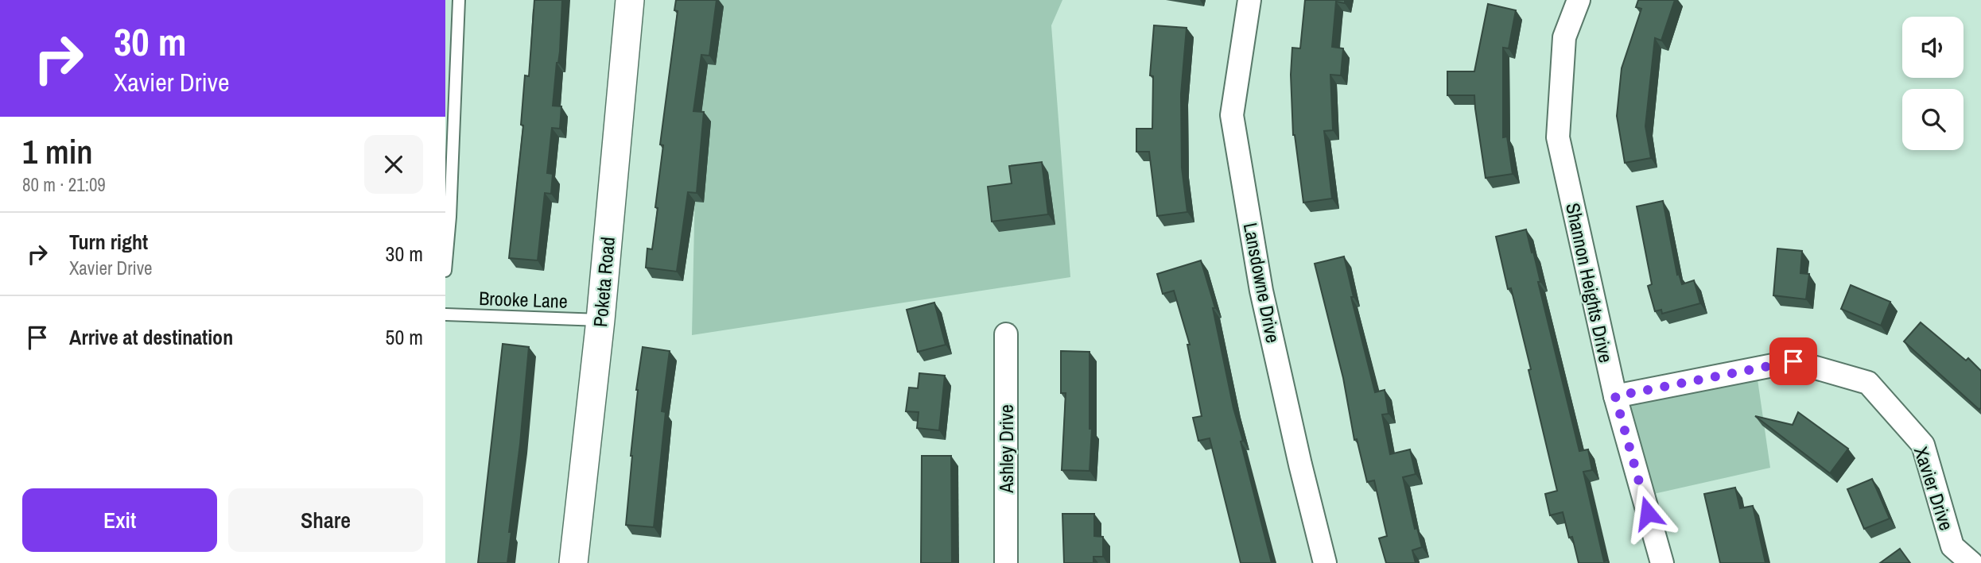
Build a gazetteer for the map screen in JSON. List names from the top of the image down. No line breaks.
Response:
{"streets":{"street":["Poketa Road","Lansdowne Drive","Shannon Heights Drive","Ashley Drive","Xavier Drive"],"lane":["Brooke Lane"]},"crossings":[["Poketa Road","Brooke Lane"],["Shannon Heights Drive","Xavier Drive"]],"page":{"turn":["30 m","Xavier Drive"],"heading":["1 min","80 m · 21:09"],"list":[{"name":"Turn right","note":"Xavier Drive","value":"30 m"},{"name":"Arrive at destination","value":"50 m"}],"buttons":["Exit","Share"]}}
